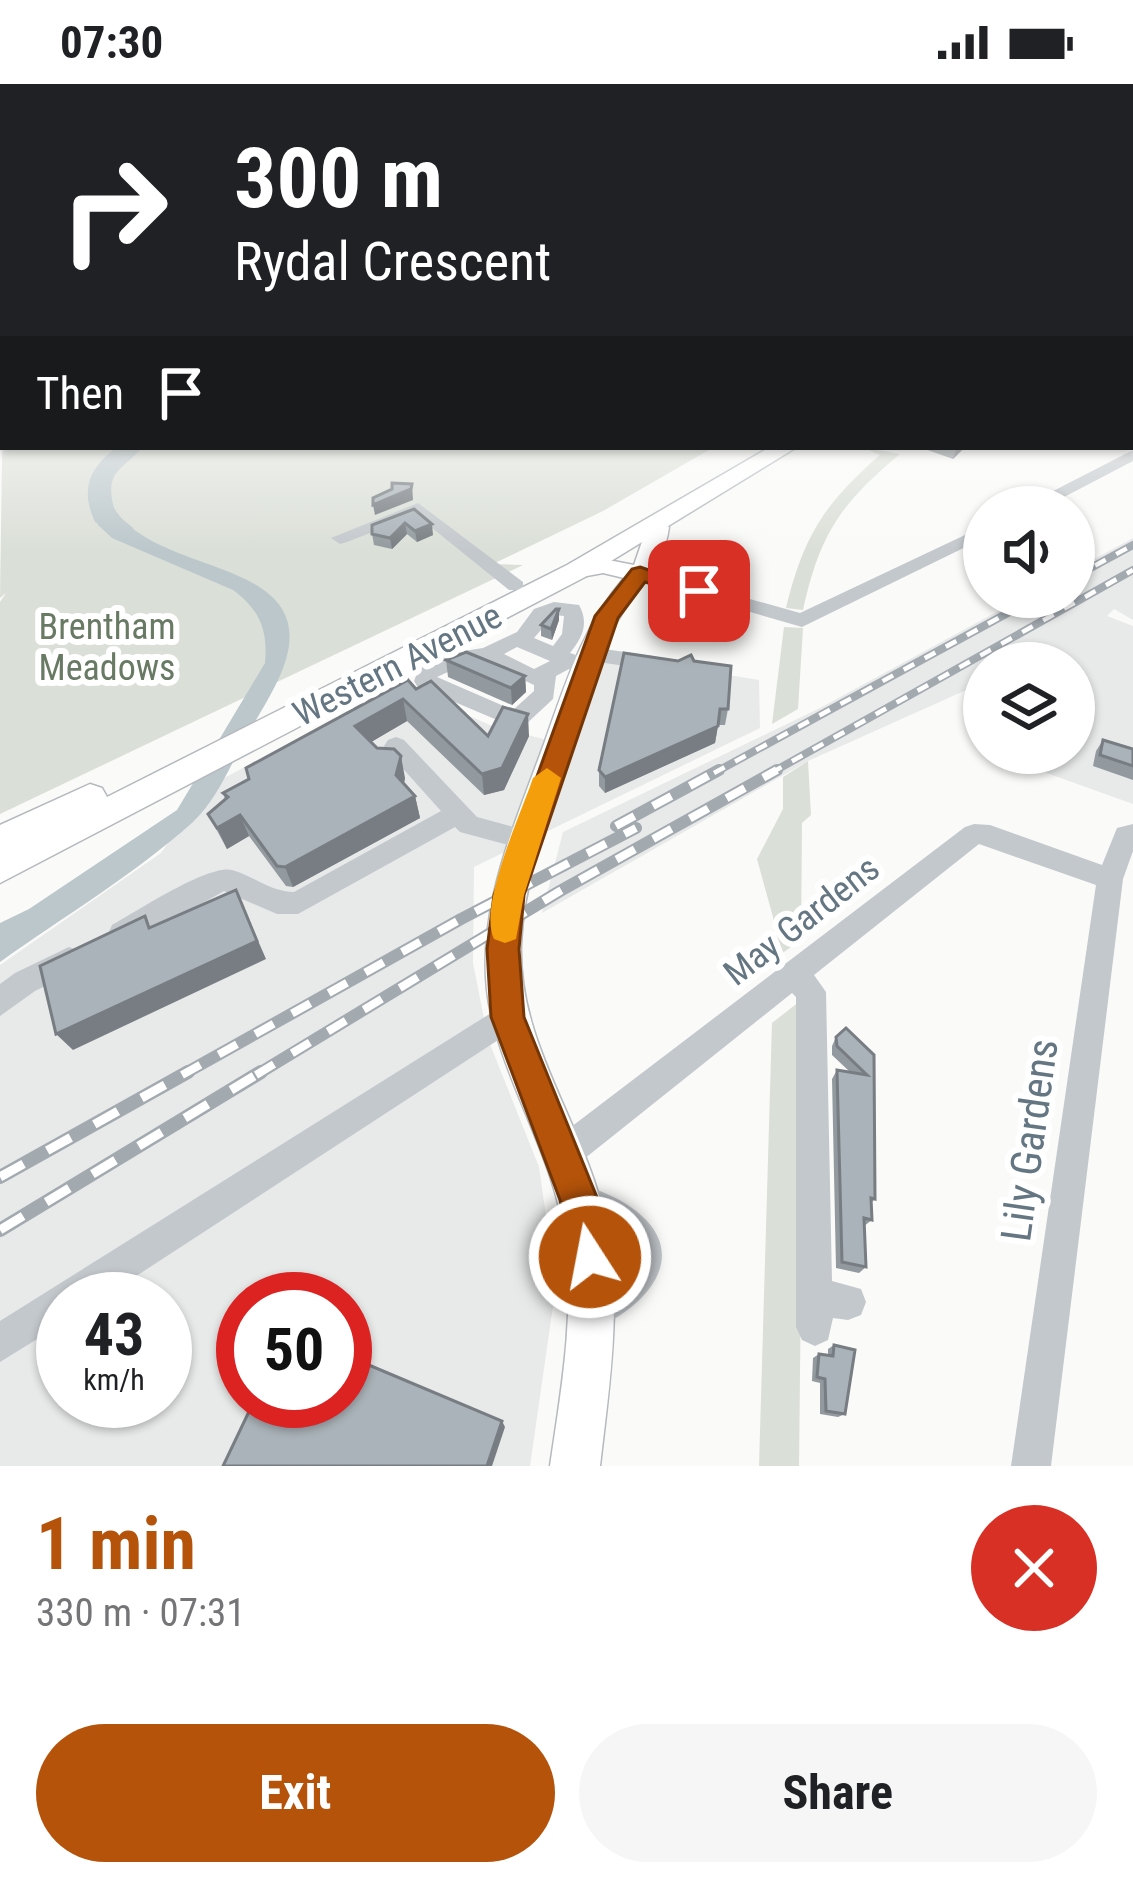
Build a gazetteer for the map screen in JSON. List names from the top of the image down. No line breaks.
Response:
{"streets":{"highway":["Western Avenue"],"street":["May Gardens","Lily Gardens"]},"crossings":[["May Gardens","Lily Gardens"]],"parks":["Brentham Meadows"],"page":{"status":"07:30","turn":["300 m","Rydal Crescent"],"then":"Then","speed":"43 km/h","limit":"50","heading":["1 min","330 m · 07:31"],"buttons":["Exit","Share"]}}
